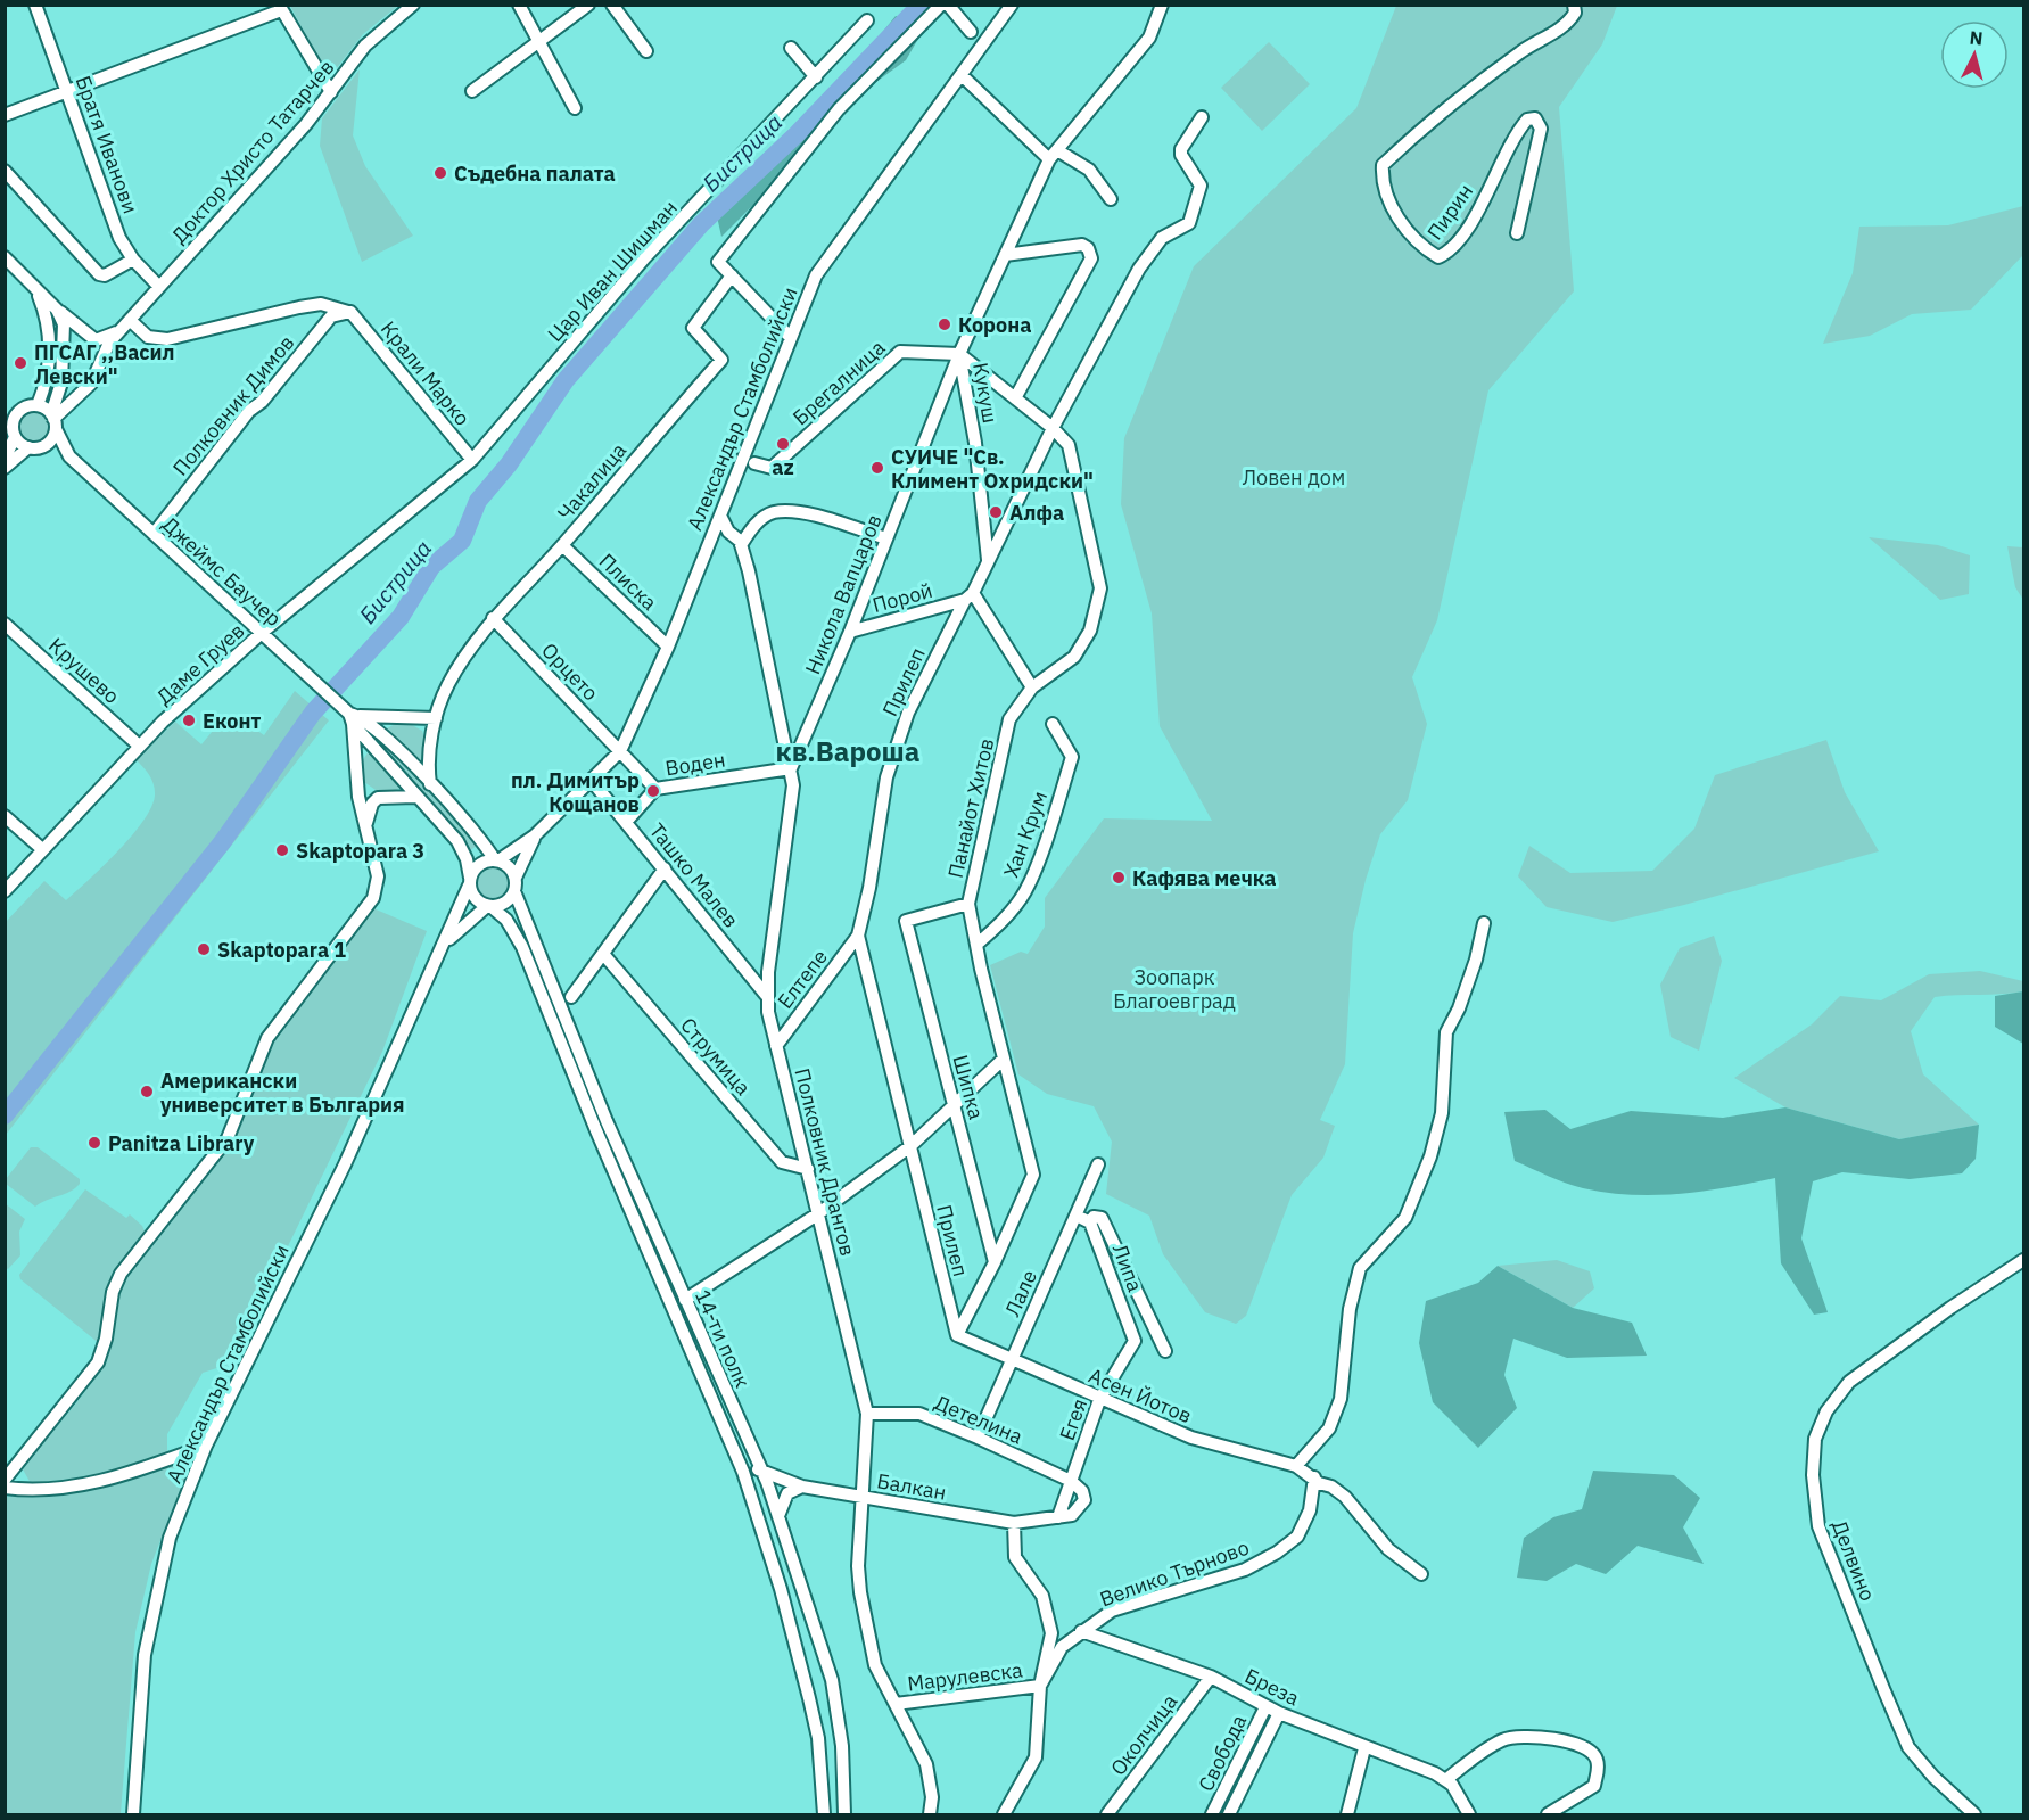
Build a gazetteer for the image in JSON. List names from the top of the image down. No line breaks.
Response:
{"streets":{"street":["Братя Иванови","Доктор Христо Татарчев","Пирин","Цар Иван Шишман","Крали Марко","Брегалница","Кукуш","Полковник Димов","Александър Стамболийски","Чакалица","Джеймс Баучер","Плиска","Никола Вапцаров","Порой","Даме Груев","Крушево","Орцето","Прилеп","Воден","Панайот Хитов","Хан Крум","Ташко Малев","Елтепе","Струмица","Шипка","Полковник Дрангов","Липа","Лале","14-ти полк","Асен Йотов","Детелина","Егея","Балкан","Делвино","Велико Търново","Марулевска","Бреза","Околчица","Свобода"]},"crossings":[["Братя Иванови","Доктор Христо Татарчев"],["Цар Иван Шишман","Крали Марко"],["Цар Иван Шишман","Даме Груев"],["Крали Марко","Полковник Димов"],["Крали Марко","Даме Груев"],["Брегалница","Кукуш"],["Брегалница","Никола Вапцаров"],["Брегалница","Панайот Хитов"],["Кукуш","Никола Вапцаров"],["Кукуш","Прилеп"],["Кукуш","Панайот Хитов"],["Полковник Димов","Джеймс Баучер"],["Александър Стамболийски","Джеймс Баучер"],["Александър Стамболийски","Плиска"],["Александър Стамболийски","Орцето"],["Александър Стамболийски","Воден"],["Александър Стамболийски","Ташко Малев"],["Александър Стамболийски","Полковник Дрангов"],["Александър Стамболийски","14-ти полк"],["Чакалица","Джеймс Баучер"],["Чакалица","Плиска"],["Чакалица","Орцето"],["Джеймс Баучер","Даме Груев"],["Джеймс Баучер","14-ти полк"],["Никола Вапцаров","Порой"],["Никола Вапцаров","Воден"],["Никола Вапцаров","Панайот Хитов"],["Никола Вапцаров","Полковник Дрангов"],["Порой","Прилеп"],["Даме Груев","Крушево"],["Орцето","Воден"],["Прилеп","Панайот Хитов"],["Прилеп","Елтепе"],["Прилеп","Асен Йотов"],["Воден","Полковник Дрангов"],["Панайот Хитов","Хан Крум"],["Панайот Хитов","Шипка"],["Панайот Хитов","Асен Йотов"],["Ташко Малев","Полковник Дрангов"],["Елтепе","Полковник Дрангов"],["Струмица","Полковник Дрангов"],["Полковник Дрангов","Детелина"],["Полковник Дрангов","Балкан"],["Полковник Дрангов","Марулевска"],["Липа","Егея"],["Лале","Асен Йотов"],["Лале","Детелина"],["14-ти полк","Балкан"],["Асен Йотов","Егея"],["Асен Йотов","Велико Търново"],["Детелина","Егея"],["Егея","Балкан"],["Велико Търново","Марулевска"],["Велико Търново","Бреза"],["Бреза","Околчица"],["Бреза","Свобода"]],"districts":["кв.Вароша"],"water":["Бистрица"],"parks":["Ловен дом","Зоопарк Благоевград"],"places":["Съдебна палата","Корона","ПГСАГ ,,Васил Левски\"","az","СУИЧЕ \"Св. Климент Охридски\"","Алфа","Еконт","пл. Димитър Кощанов","Skaptopara 3","Кафява мечка","Skaptopara 1","Американски университет в България","Panitza Library"],"north":"top"}
